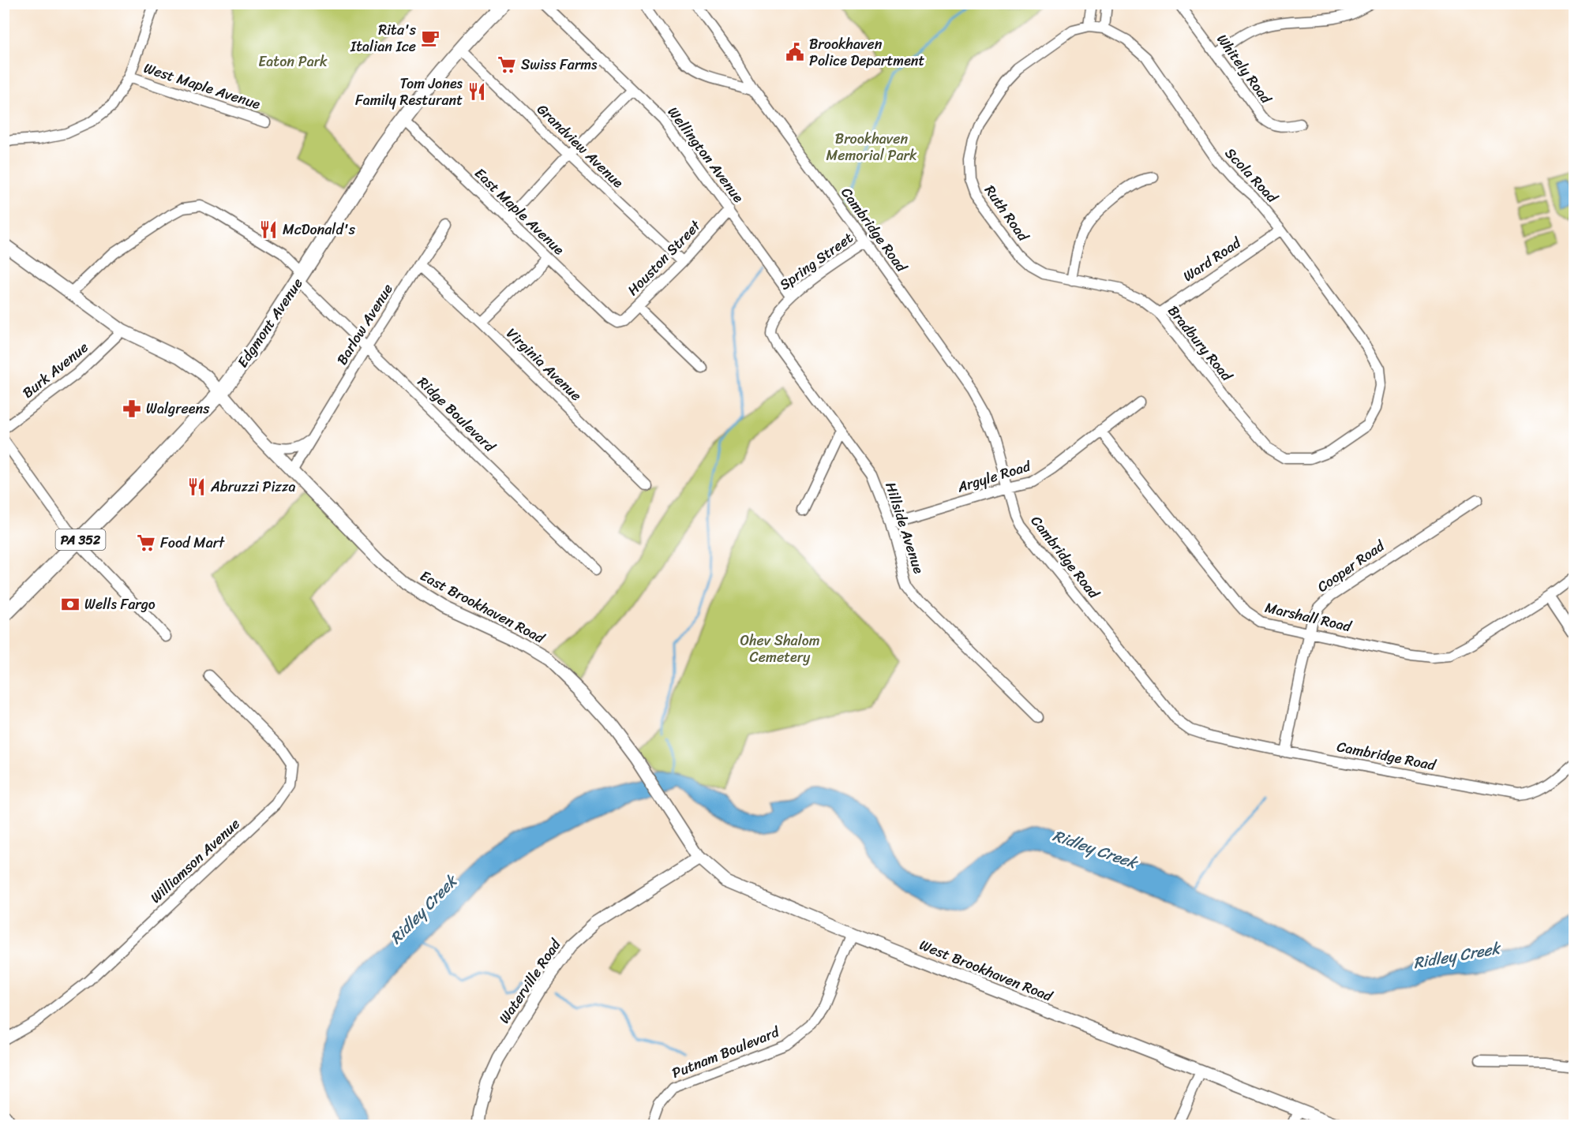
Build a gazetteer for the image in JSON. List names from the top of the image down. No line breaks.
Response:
{"streets":{"main road":["Edgmont Avenue","PA 352"],"street":["Whitely Road","West Maple Avenue","Grandview Avenue","Wellington Avenue","Scola Road","East Maple Avenue","Ruth Road","Cambridge Road","Houston Street","Ward Road","Spring Street","Barlow Avenue","Bradbury Road","Virginia Avenue","Burk Avenue","Ridge Boulevard","Argyle Road","Hillside Avenue","Cooper Road","East Brookhaven Road","Marshall Road","Williamson Avenue","West Brookhaven Road","Waterville Road","Putnam Boulevard"]},"crossings":[["Grandview Avenue","Houston Street"],["Grandview Avenue","Edgmont Avenue"],["Wellington Avenue","Houston Street"],["Wellington Avenue","Spring Street"],["Scola Road","Ruth Road"],["Scola Road","Ward Road"],["Scola Road","Bradbury Road"],["East Maple Avenue","Houston Street"],["East Maple Avenue","Edgmont Avenue"],["Ruth Road","Bradbury Road"],["Cambridge Road","Spring Street"],["Cambridge Road","Argyle Road"],["Cambridge Road","Cooper Road"],["Ward Road","Bradbury Road"],["Spring Street","Hillside Avenue"],["Edgmont Avenue","Ridge Boulevard"],["Edgmont Avenue","East Brookhaven Road"],["Barlow Avenue","Virginia Avenue"],["Barlow Avenue","Ridge Boulevard"],["Barlow Avenue","East Brookhaven Road"],["Argyle Road","Hillside Avenue"],["Argyle Road","Marshall Road"],["Cooper Road","Marshall Road"],["East Brookhaven Road","West Brookhaven Road"],["West Brookhaven Road","Waterville Road"],["West Brookhaven Road","Putnam Boulevard"]],"water":["Ridley Creek"],"parks":["Eaton Park","Brookhaven Memorial Park","Ohev Shalom Cemetery"],"places":{"cafe":["Rita's Italian Ice"],"public building":["Brookhaven Police Department"],"supermarket":["Swiss Farms","Food Mart"],"restaurant":["Tom Jones Family Resturant","McDonald's","Abruzzi Pizza"],"pharmacy":["Walgreens"],"bank":["Wells Fargo"]}}
